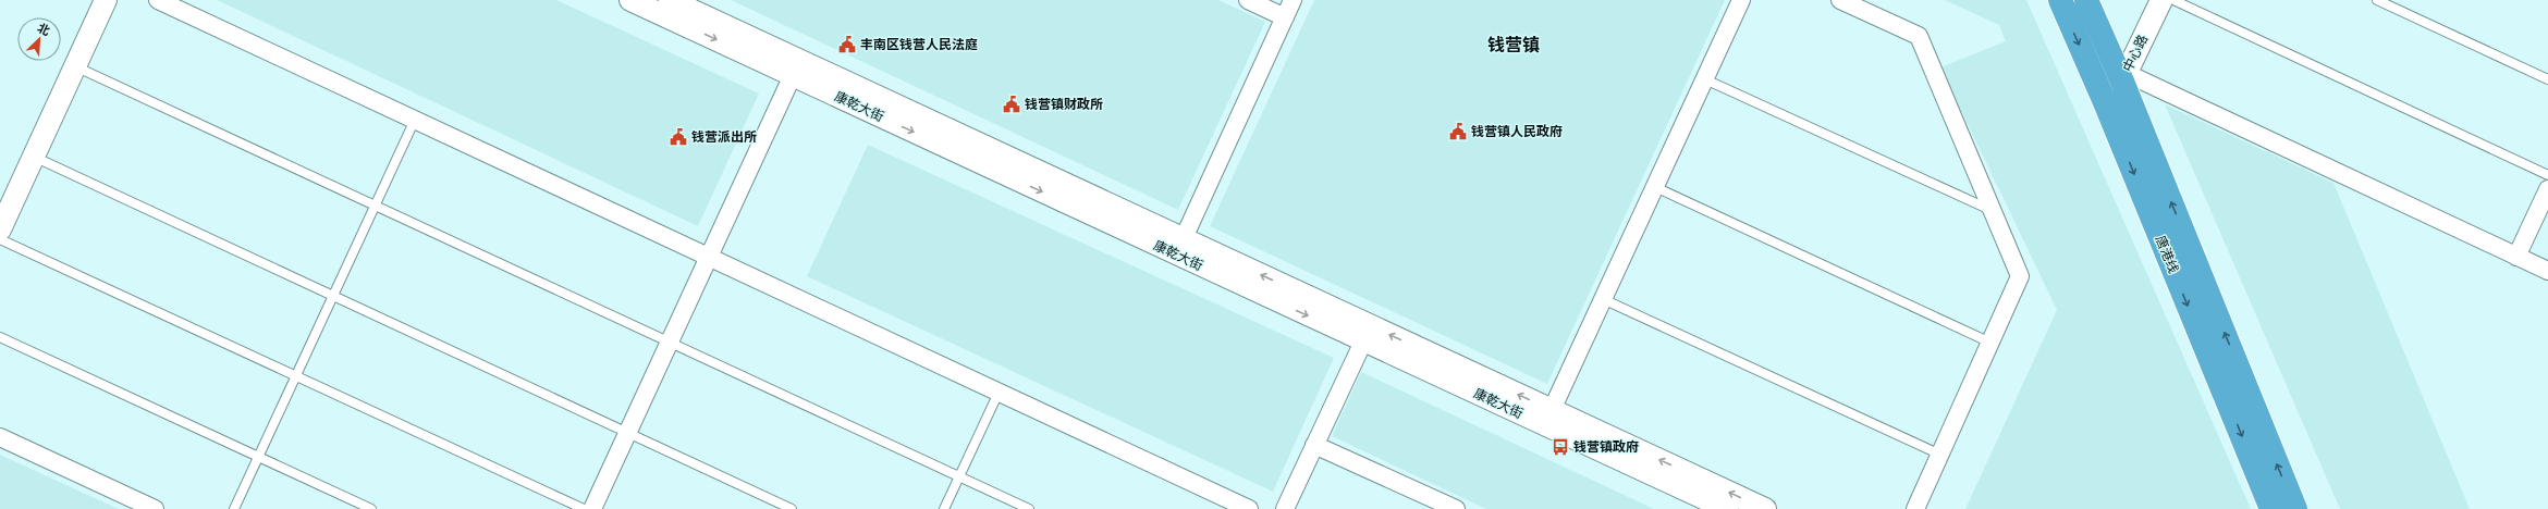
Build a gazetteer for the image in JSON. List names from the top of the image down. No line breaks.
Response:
{"streets":{"highway":["唐港线"],"street":["中心路","康乾大街"]},"crossings":[["中心路","唐港线"]],"districts":["钱营镇"],"places":{"public building":["丰南区钱营人民法庭","钱营镇财政所","钱营镇人民政府","钱营派出所"],"bus stop":["钱营镇政府"]},"north":"top right"}
